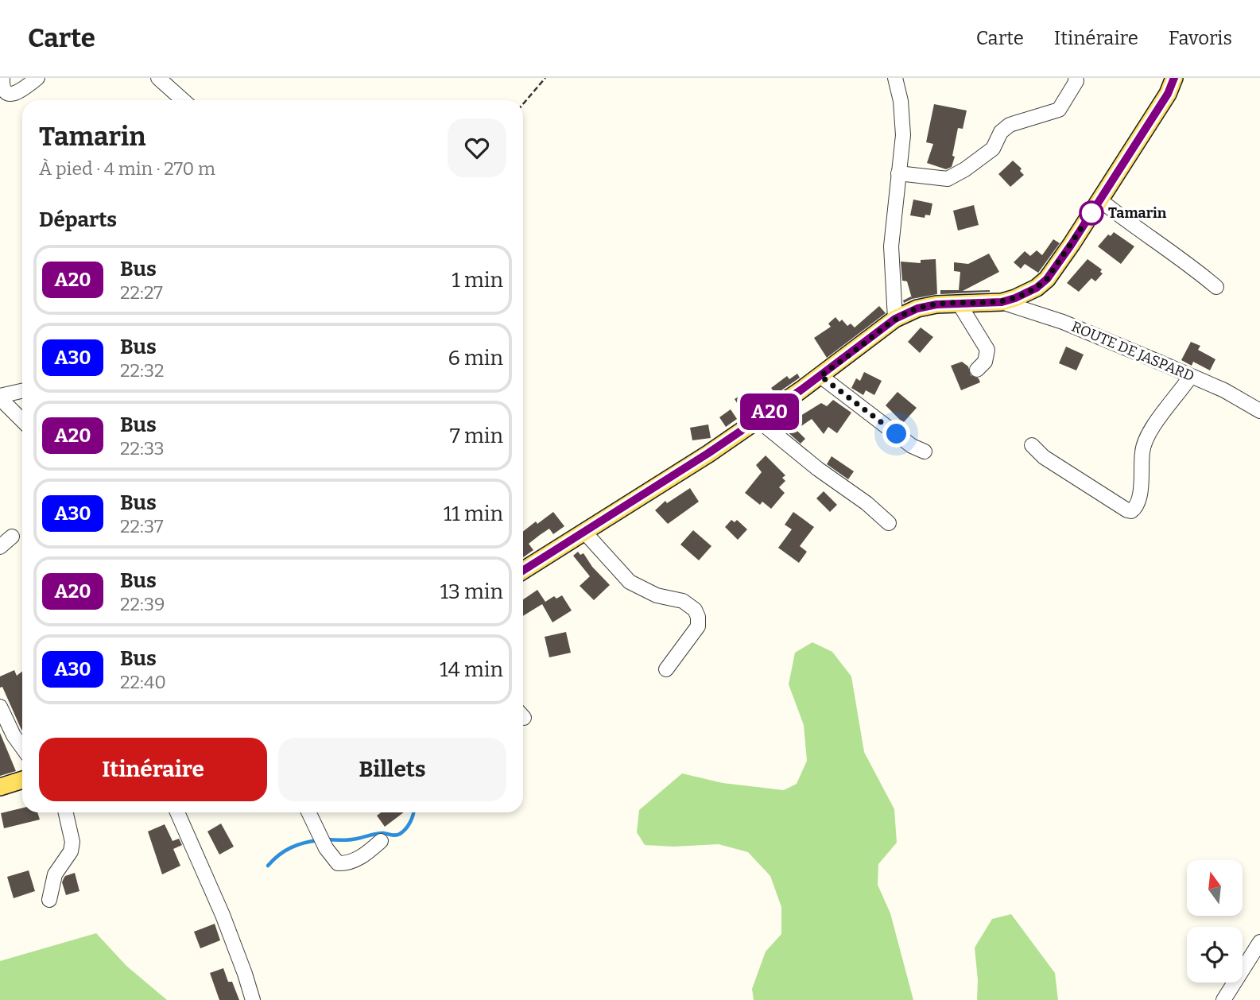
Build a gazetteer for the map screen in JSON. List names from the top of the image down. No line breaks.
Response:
{"streets":{"street":["ROUTE DE JASPARD"]},"places":["Tamarin"],"lines":["bus line A20"],"north":"top","page":{"header":"Carte","nav":["Carte","Itinéraire","Favoris"],"on_map":"A20","heading":[["Tamarin","À pied · 4 min · 270 m"],"Départs"],"list":[{"mark":"A20","name":"Bus","note":"22:27","value":"1 min"},{"mark":"A30","name":"Bus","note":"22:32","value":"6 min"},{"mark":"A20","name":"Bus","note":"22:33","value":"7 min"},{"mark":"A30","name":"Bus","note":"22:37","value":"11 min"},{"mark":"A20","name":"Bus","note":"22:39","value":"13 min"},{"mark":"A30","name":"Bus","note":"22:40","value":"14 min"}],"buttons":["Itinéraire","Billets"]}}
